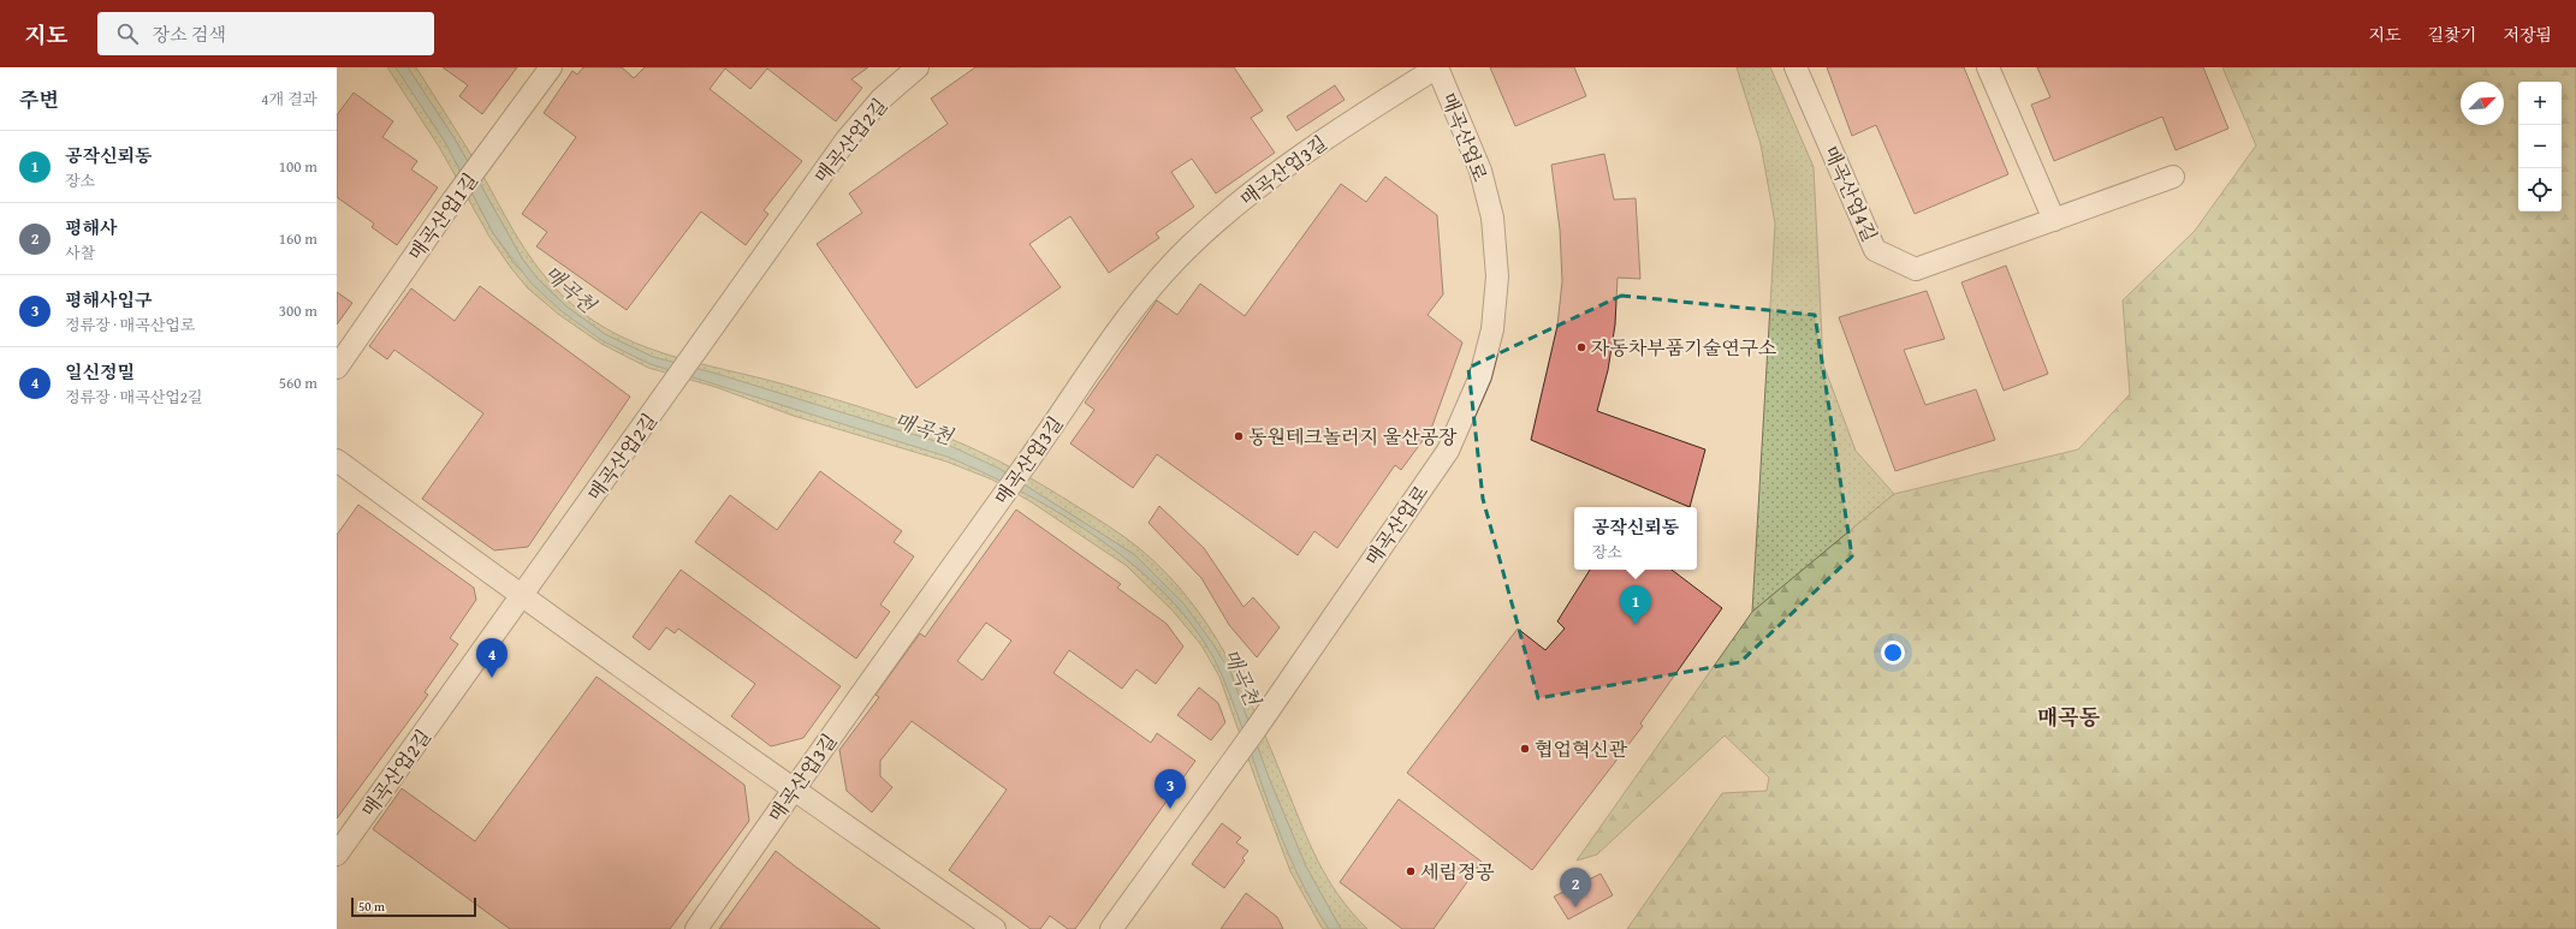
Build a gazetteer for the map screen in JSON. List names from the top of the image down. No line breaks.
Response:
{"streets":{"street":["매곡산업로","매곡산업2길","매곡산업3길","매곡산업4길","매곡산업1길"]},"crossings":[["매곡산업로","매곡산업3길"]],"districts":["매곡동"],"water":["매곡천"],"places":["자동차부품기술연구소","동원테크놀러지 울산공장","협업혁신관","세림정공"],"scale_bar":"50 m","north":"top right","page":{"header":"지도","search":"장소 검색","nav":["지도","길찾기","저장됨"],"heading":["주변","4개 결과"],"map_buttons":["+","−"],"list":[{"mark":"1","name":"공작신뢰동","note":"장소","value":"100 m"},{"mark":"2","name":"평해사","note":"사찰","value":"160 m"},{"mark":"3","name":"평해사입구","note":"정류장 · 매곡산업로","value":"300 m"},{"mark":"4","name":"일신정밀","note":"정류장 · 매곡산업2길","value":"560 m"}],"popup":["공작신뢰동","장소"],"pins":["1","4","3","2"],"scale":"50 m"}}
